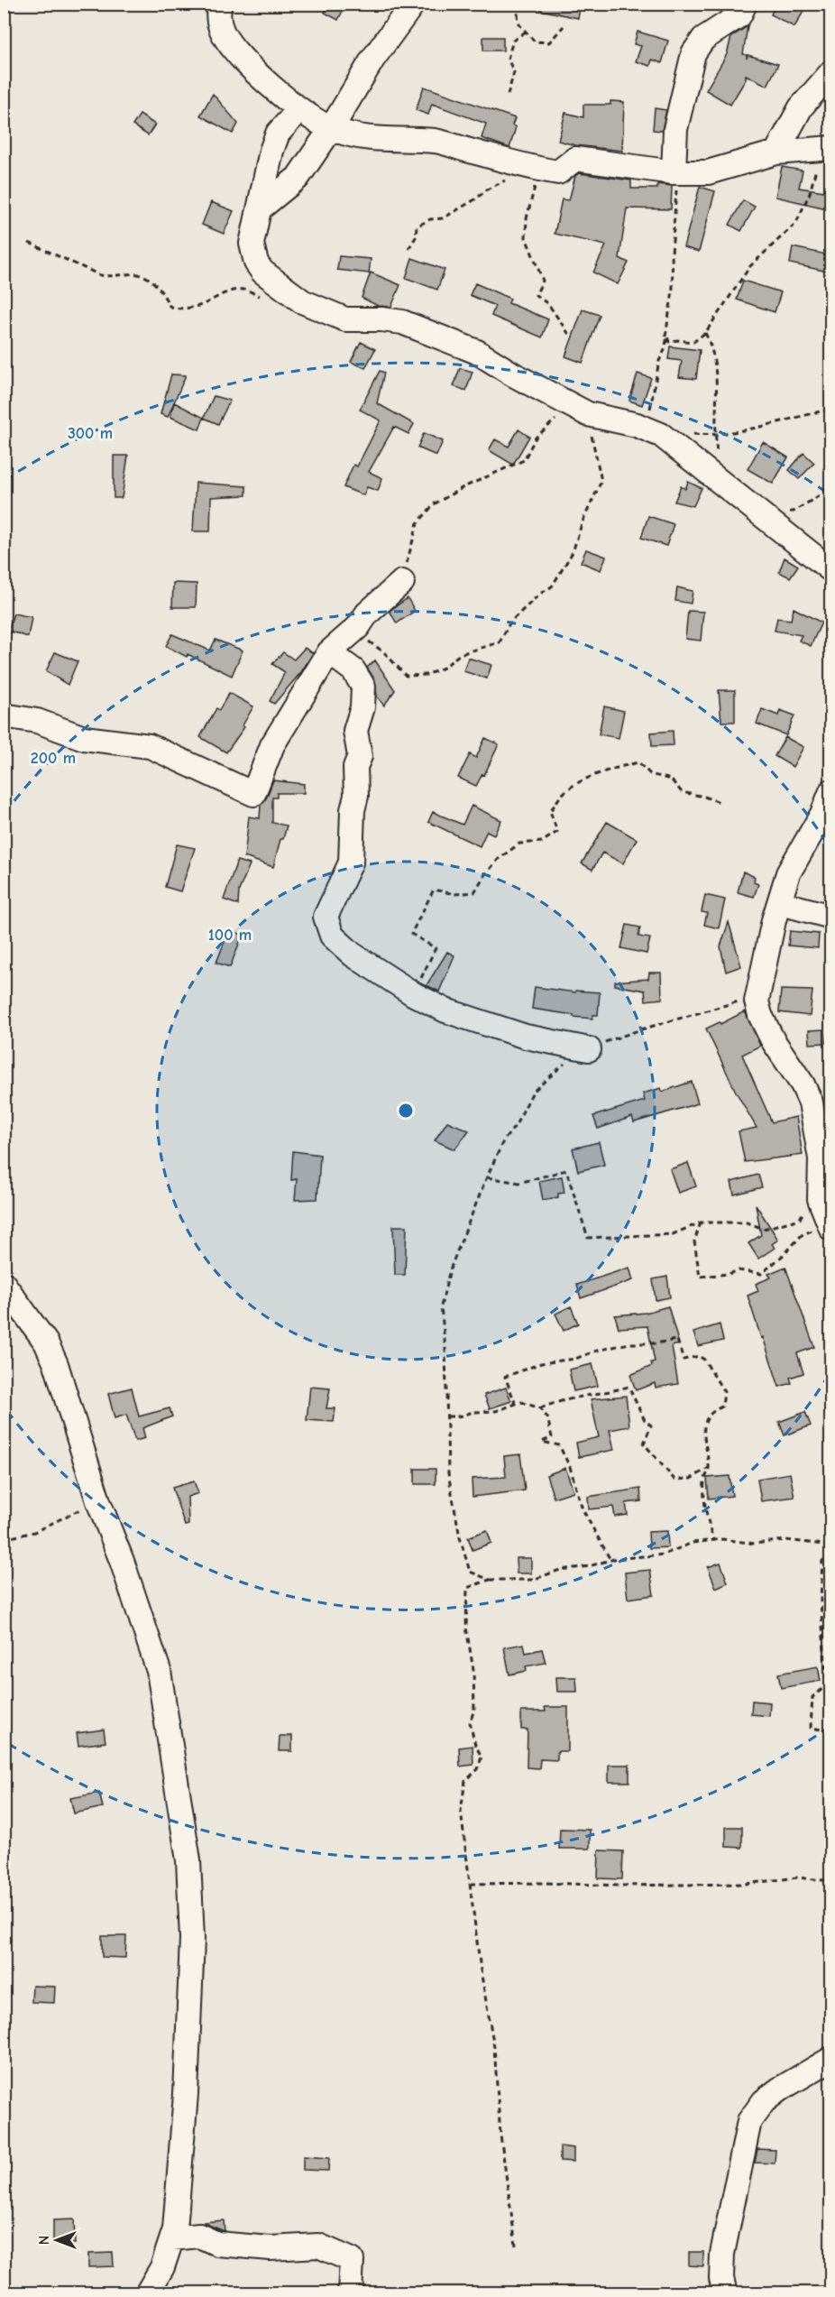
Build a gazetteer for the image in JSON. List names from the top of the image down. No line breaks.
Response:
{"north":"left","rings":["300 m","200 m","100 m"]}
